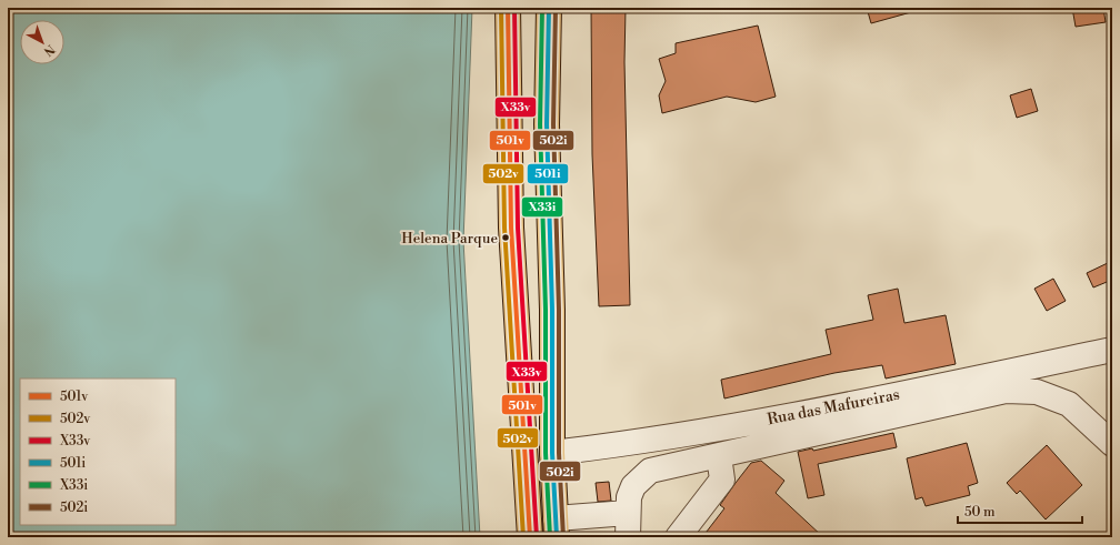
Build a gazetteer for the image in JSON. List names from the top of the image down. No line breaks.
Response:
{"streets":{"street":["Rua das Mafureiras"]},"places":["Helena Parque"],"lines":["transit line 501v","transit line 502v","transit line X33v","transit line 501i","transit line X33i","transit line 502i"],"legend":["501v","502v","X33v","501i","X33i","502i"],"scale_bar":"50 m","north":"bottom right"}
